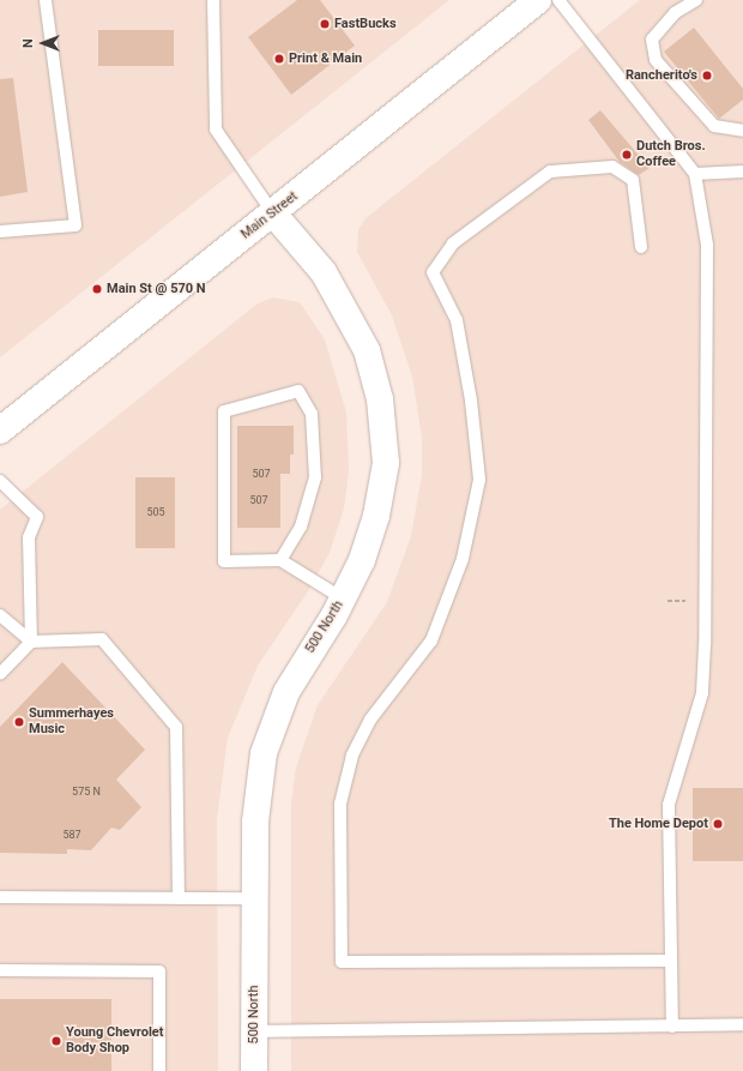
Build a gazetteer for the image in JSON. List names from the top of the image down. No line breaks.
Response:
{"streets":{"street":["Main Street","500 North"]},"crossings":[["Main Street","500 North"]],"places":["FastBucks","Print & Main","Rancherito's","Dutch Bros. Coffee","Main St @ 570 N","Summerhayes Music","The Home Depot","Young Chevrolet Body Shop"],"house_numbers":["507","507","505","575 N","587"],"north":"left"}
